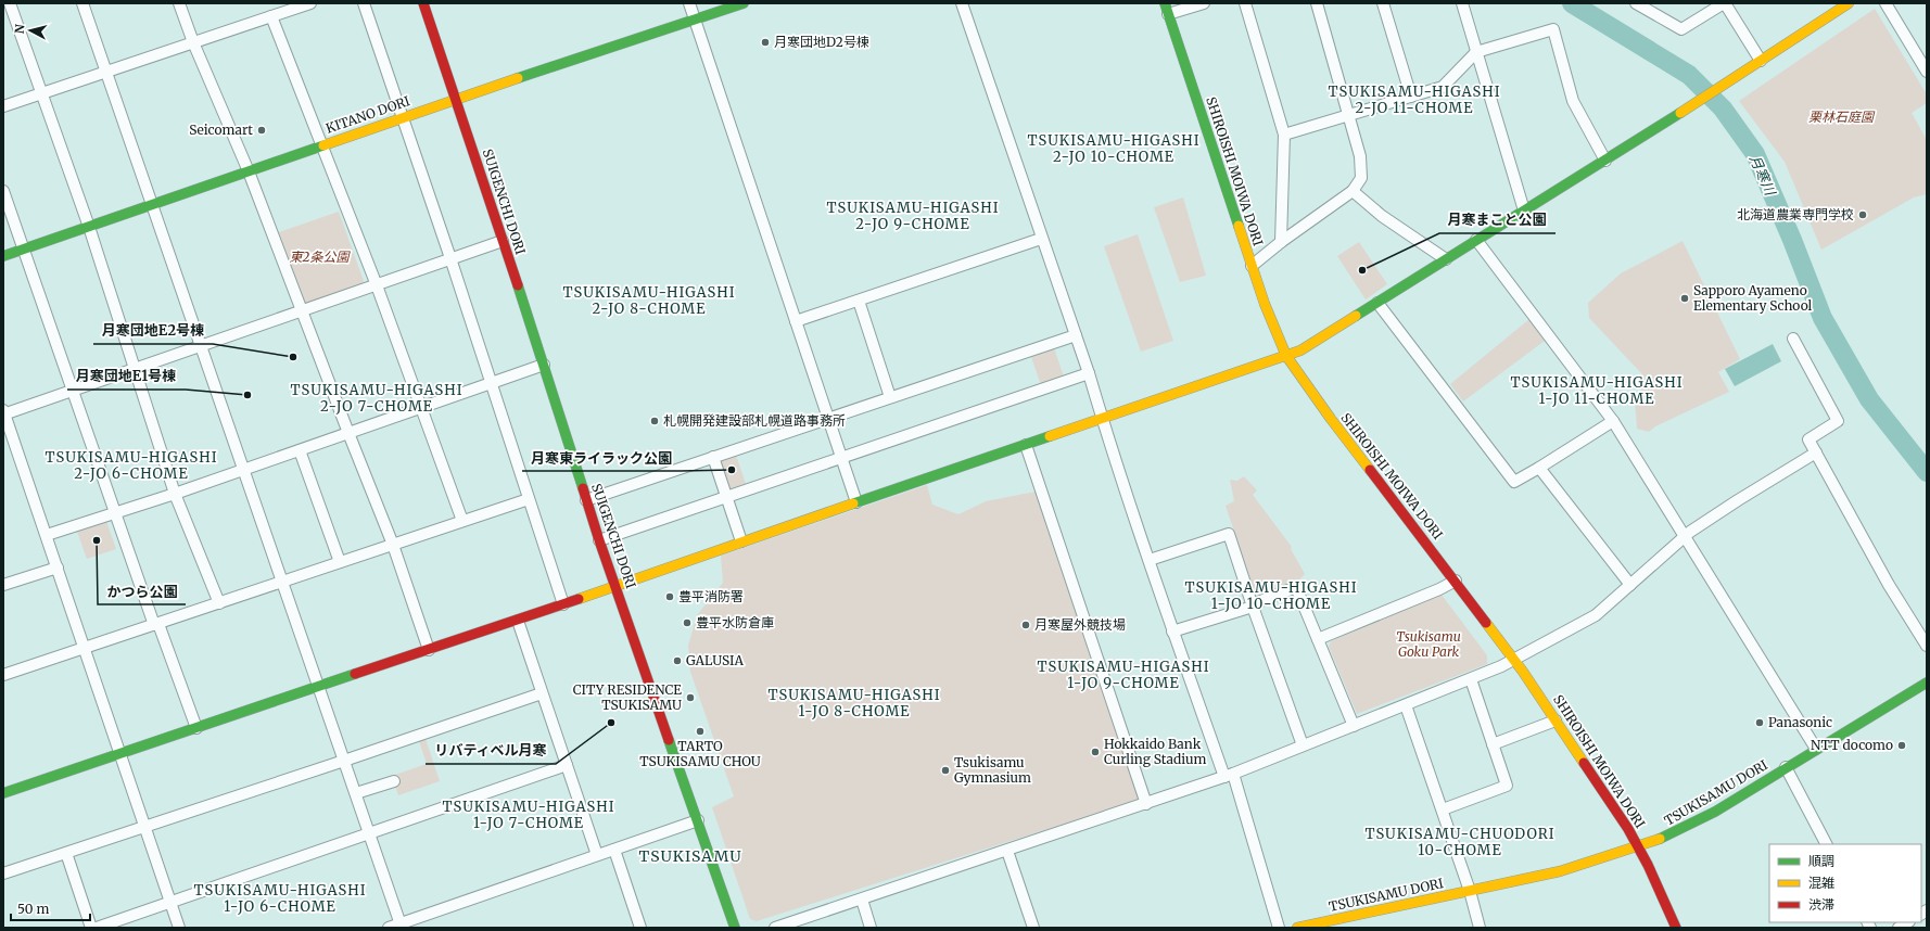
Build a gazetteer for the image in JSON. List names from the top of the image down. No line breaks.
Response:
{"streets":{"main road":["KITANO DORI","SHIROISHI MOIWA DORI","SUIGENCHI DORI","TSUKISAMU DORI"]},"crossings":[["KITANO DORI","SUIGENCHI DORI"],["SHIROISHI MOIWA DORI","TSUKISAMU DORI"]],"districts":["TSUKISAMU-HIGASHI 2-JO 11-CHOME","TSUKISAMU-HIGASHI 2-JO 10-CHOME","TSUKISAMU-HIGASHI 2-JO 9-CHOME","TSUKISAMU-HIGASHI 2-JO 8-CHOME","TSUKISAMU-HIGASHI 1-JO 11-CHOME","TSUKISAMU-HIGASHI 2-JO 7-CHOME","TSUKISAMU-HIGASHI 2-JO 6-CHOME","TSUKISAMU-HIGASHI 1-JO 10-CHOME","TSUKISAMU-HIGASHI 1-JO 9-CHOME","TSUKISAMU-HIGASHI 1-JO 8-CHOME","TSUKISAMU-HIGASHI 1-JO 7-CHOME","TSUKISAMU-CHUODORI 10-CHOME","TSUKISAMU","TSUKISAMU-HIGASHI 1-JO 6-CHOME"],"water":["月寒川"],"parks":["栗林石庭園","東2条公園","Tsukisamu Goku Park"],"places":["月寒団地D2号棟","Seicomart","北海道農業専門学校","月寒まこと公園","Sapporo Ayameno Elementary School","月寒団地E2号棟","月寒団地E1号棟","札幌開発建設部札幌道路事務所","月寒東ライラック公園","かつら公園","豊平消防署","豊平水防倉庫","月寒屋外競技場","GALUSIA","CITY RESIDENCE TSUKISAMU","リバティベル月寒","Panasonic","TARTO TSUKISAMU CHOU","NTT docomo","Hokkaido Bank Curling Stadium","Tsukisamu Gymnasium"],"legend":["順調","混雑","渋滞"],"scale_bar":"50 m","north":"left"}
